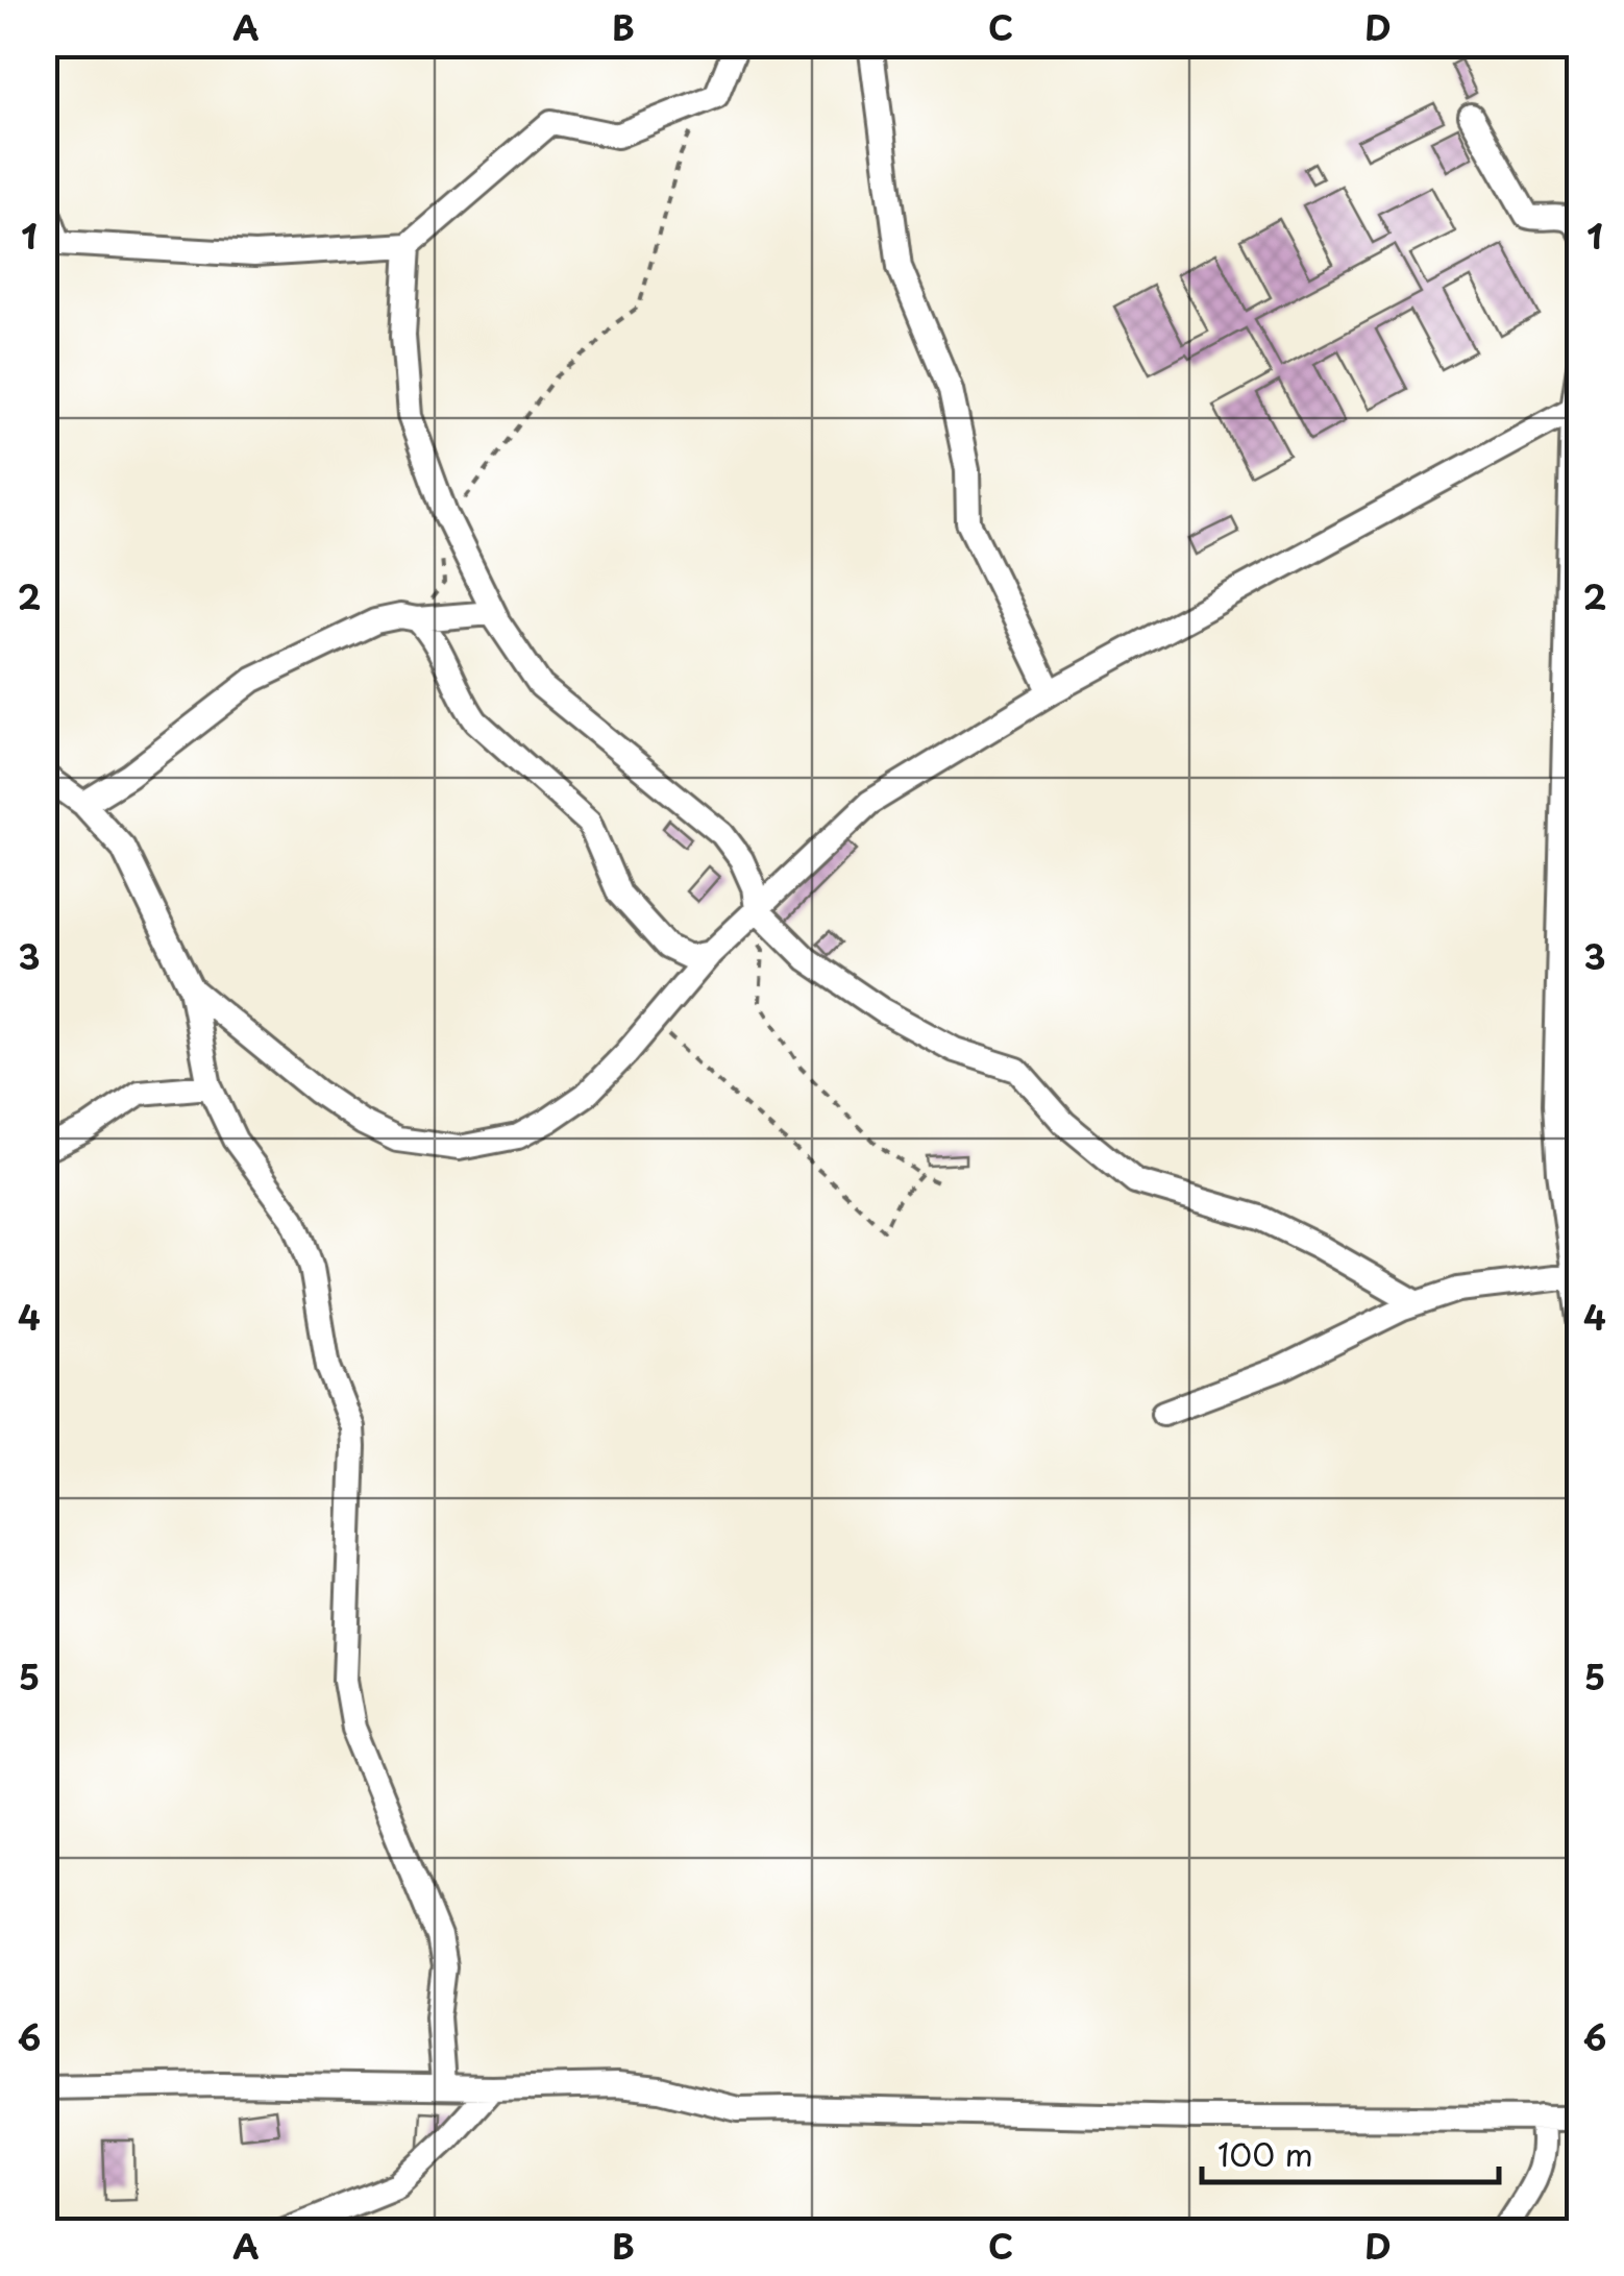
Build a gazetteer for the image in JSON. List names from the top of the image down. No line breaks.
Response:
{"scale_bar":"100 m","grid":{"columns":["A","B","C","D"],"rows":["1","2","3","4","5","6"]}}
